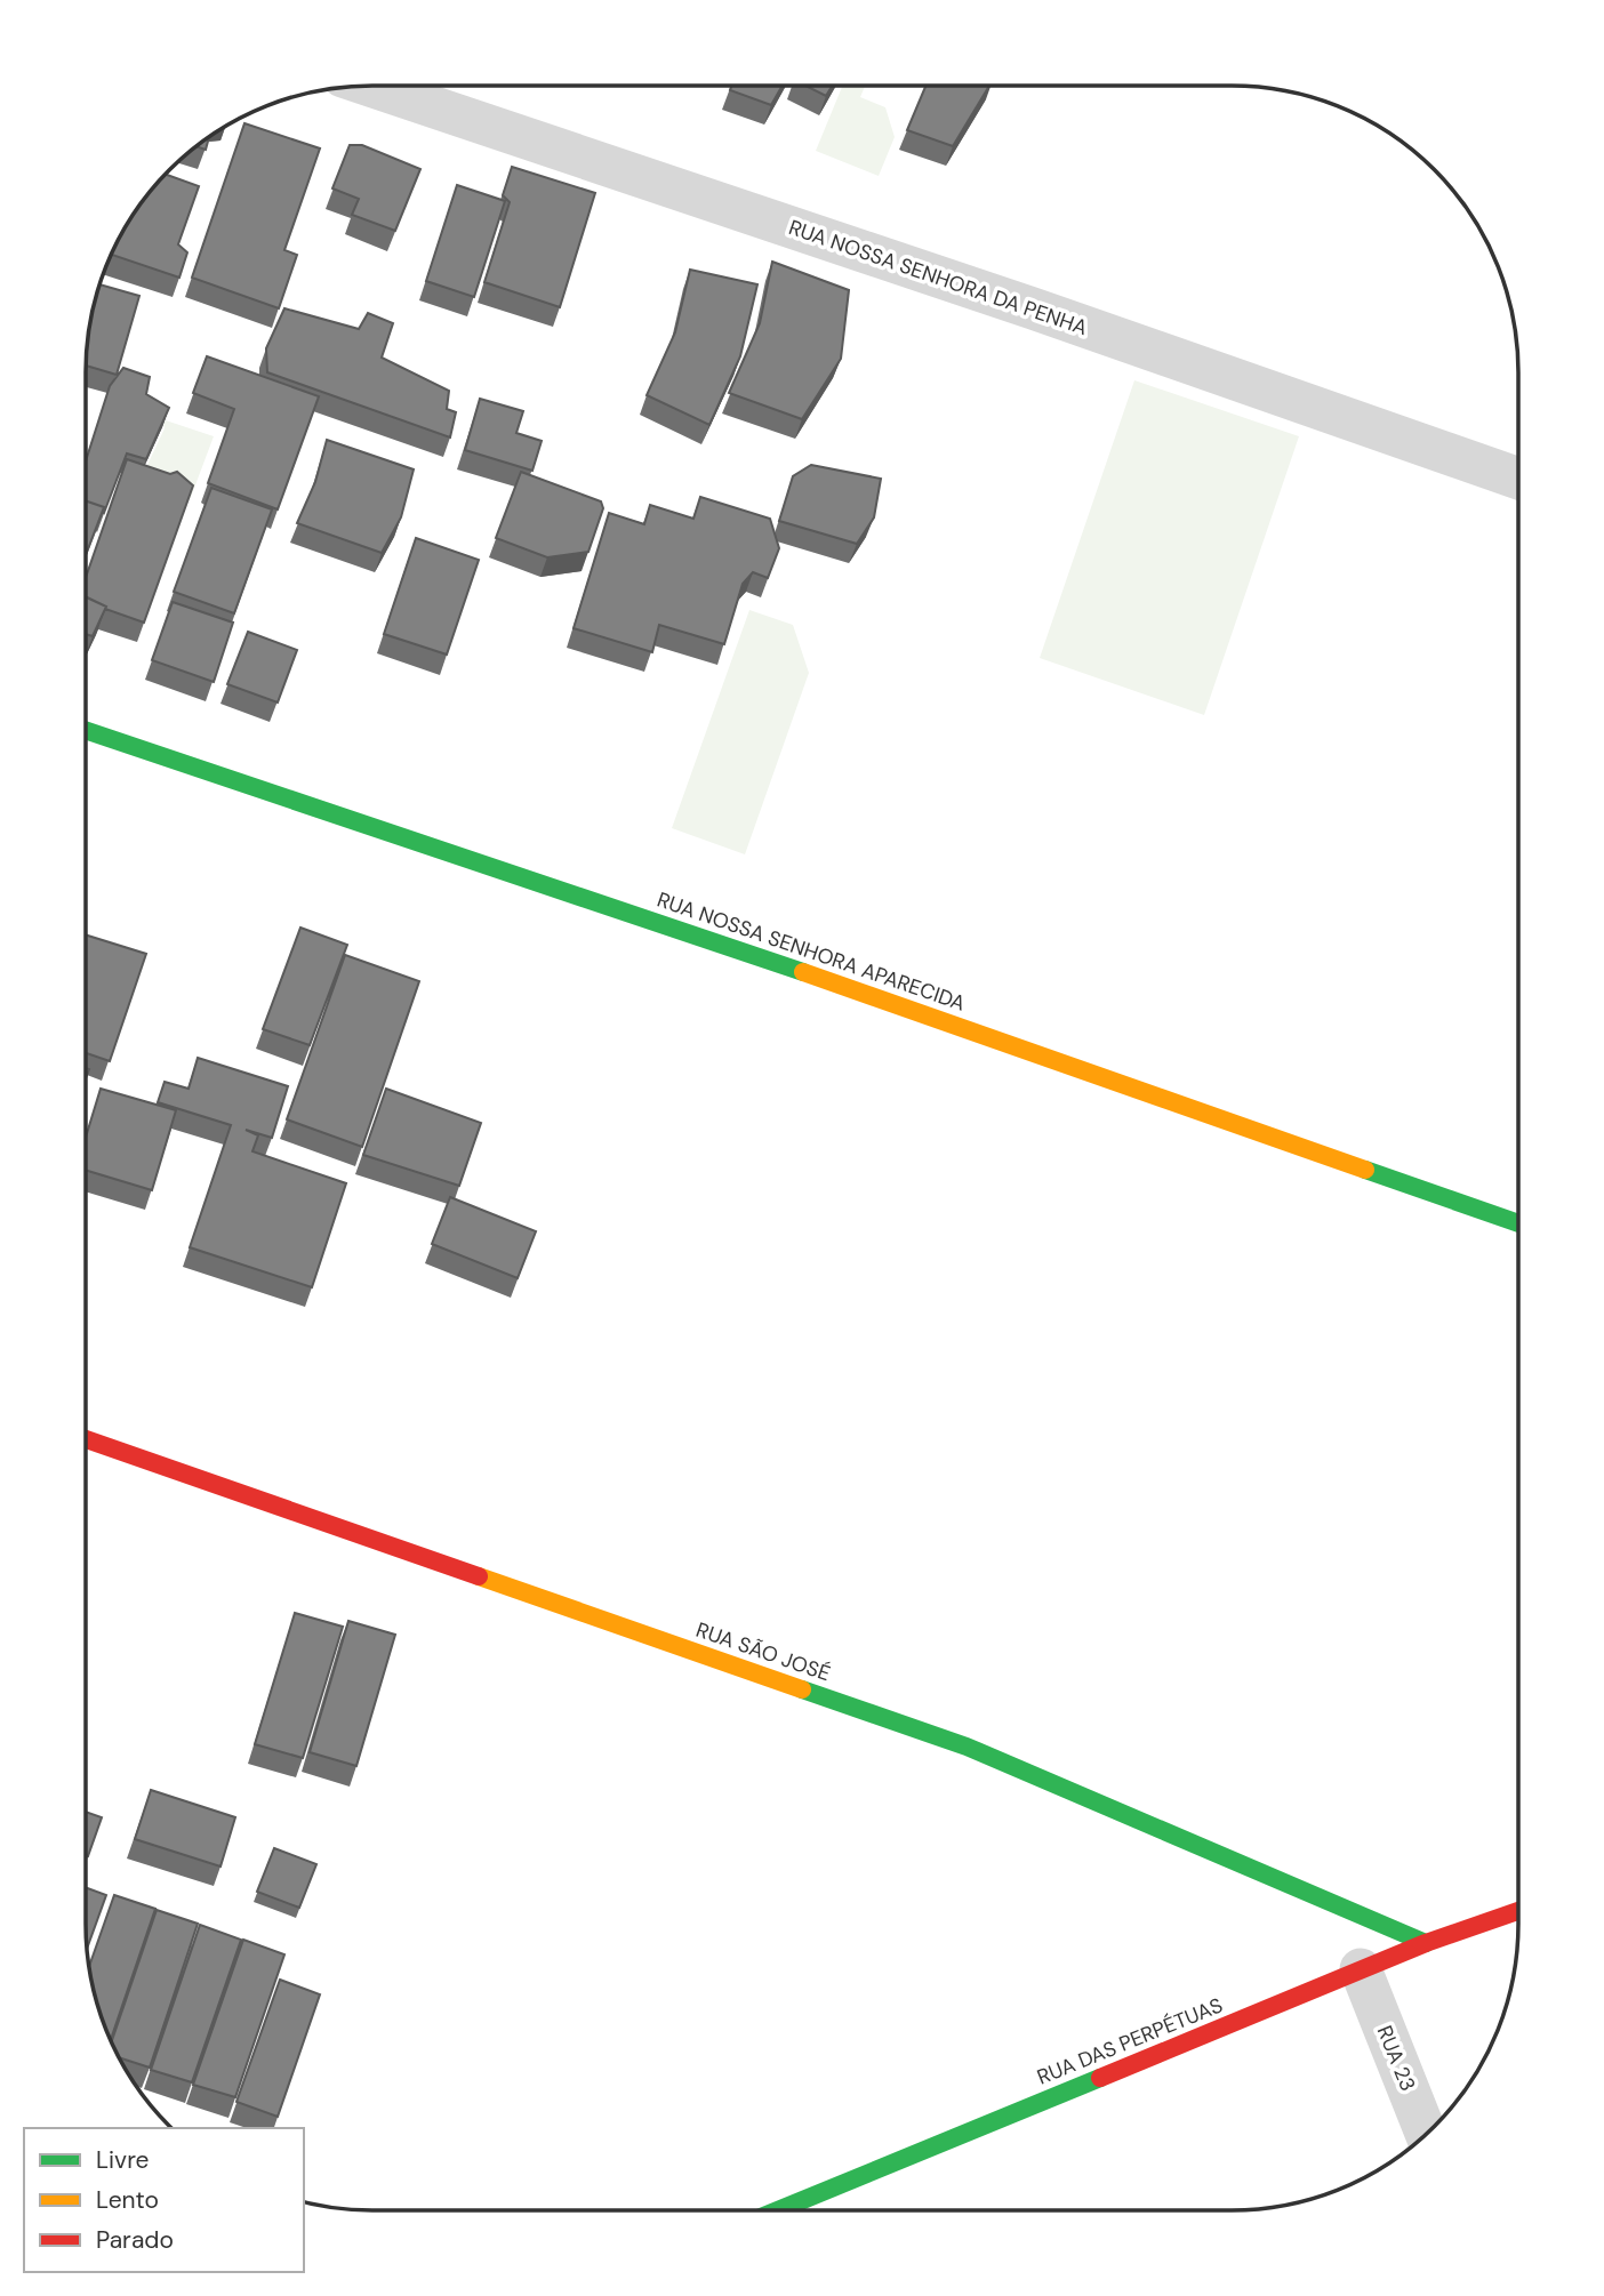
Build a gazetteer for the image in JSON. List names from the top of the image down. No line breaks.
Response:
{"streets":{"street":["RUA NOSSA SENHORA DA PENHA","RUA NOSSA SENHORA APARECIDA","RUA SÃO JOSÉ","RUA DAS PERPÉTUAS","RUA 23"]},"crossings":[["RUA SÃO JOSÉ","RUA DAS PERPÉTUAS"],["RUA DAS PERPÉTUAS","RUA 23"]],"legend":["Livre","Lento","Parado"]}
